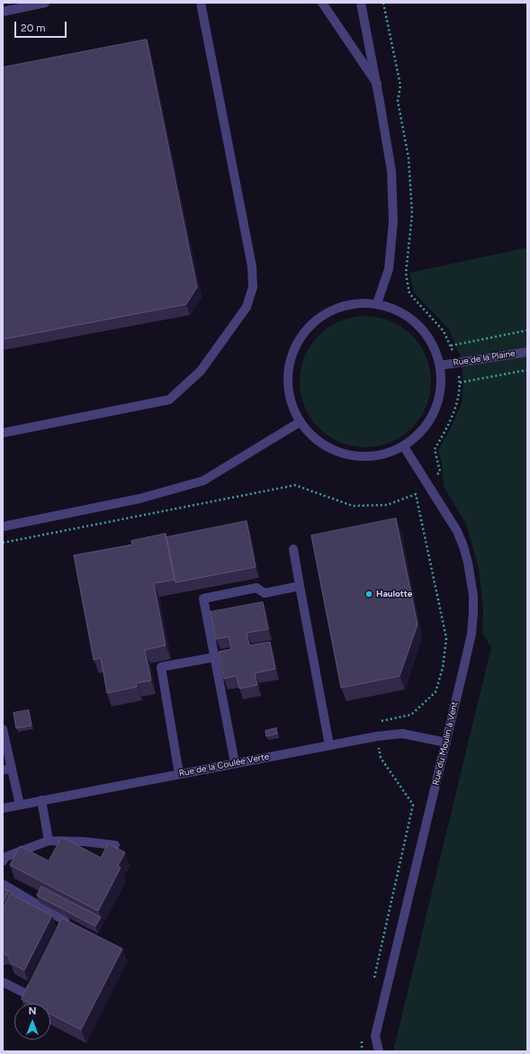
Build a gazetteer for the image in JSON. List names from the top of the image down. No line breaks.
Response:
{"streets":{"street":["Rue de la Plaine","Rue du Moulin à Vent","Rue de la Coulée Verte"]},"crossings":[["Rue du Moulin à Vent","Rue de la Coulée Verte"]],"places":["Haulotte"],"scale_bar":"20 m","north":"top"}
